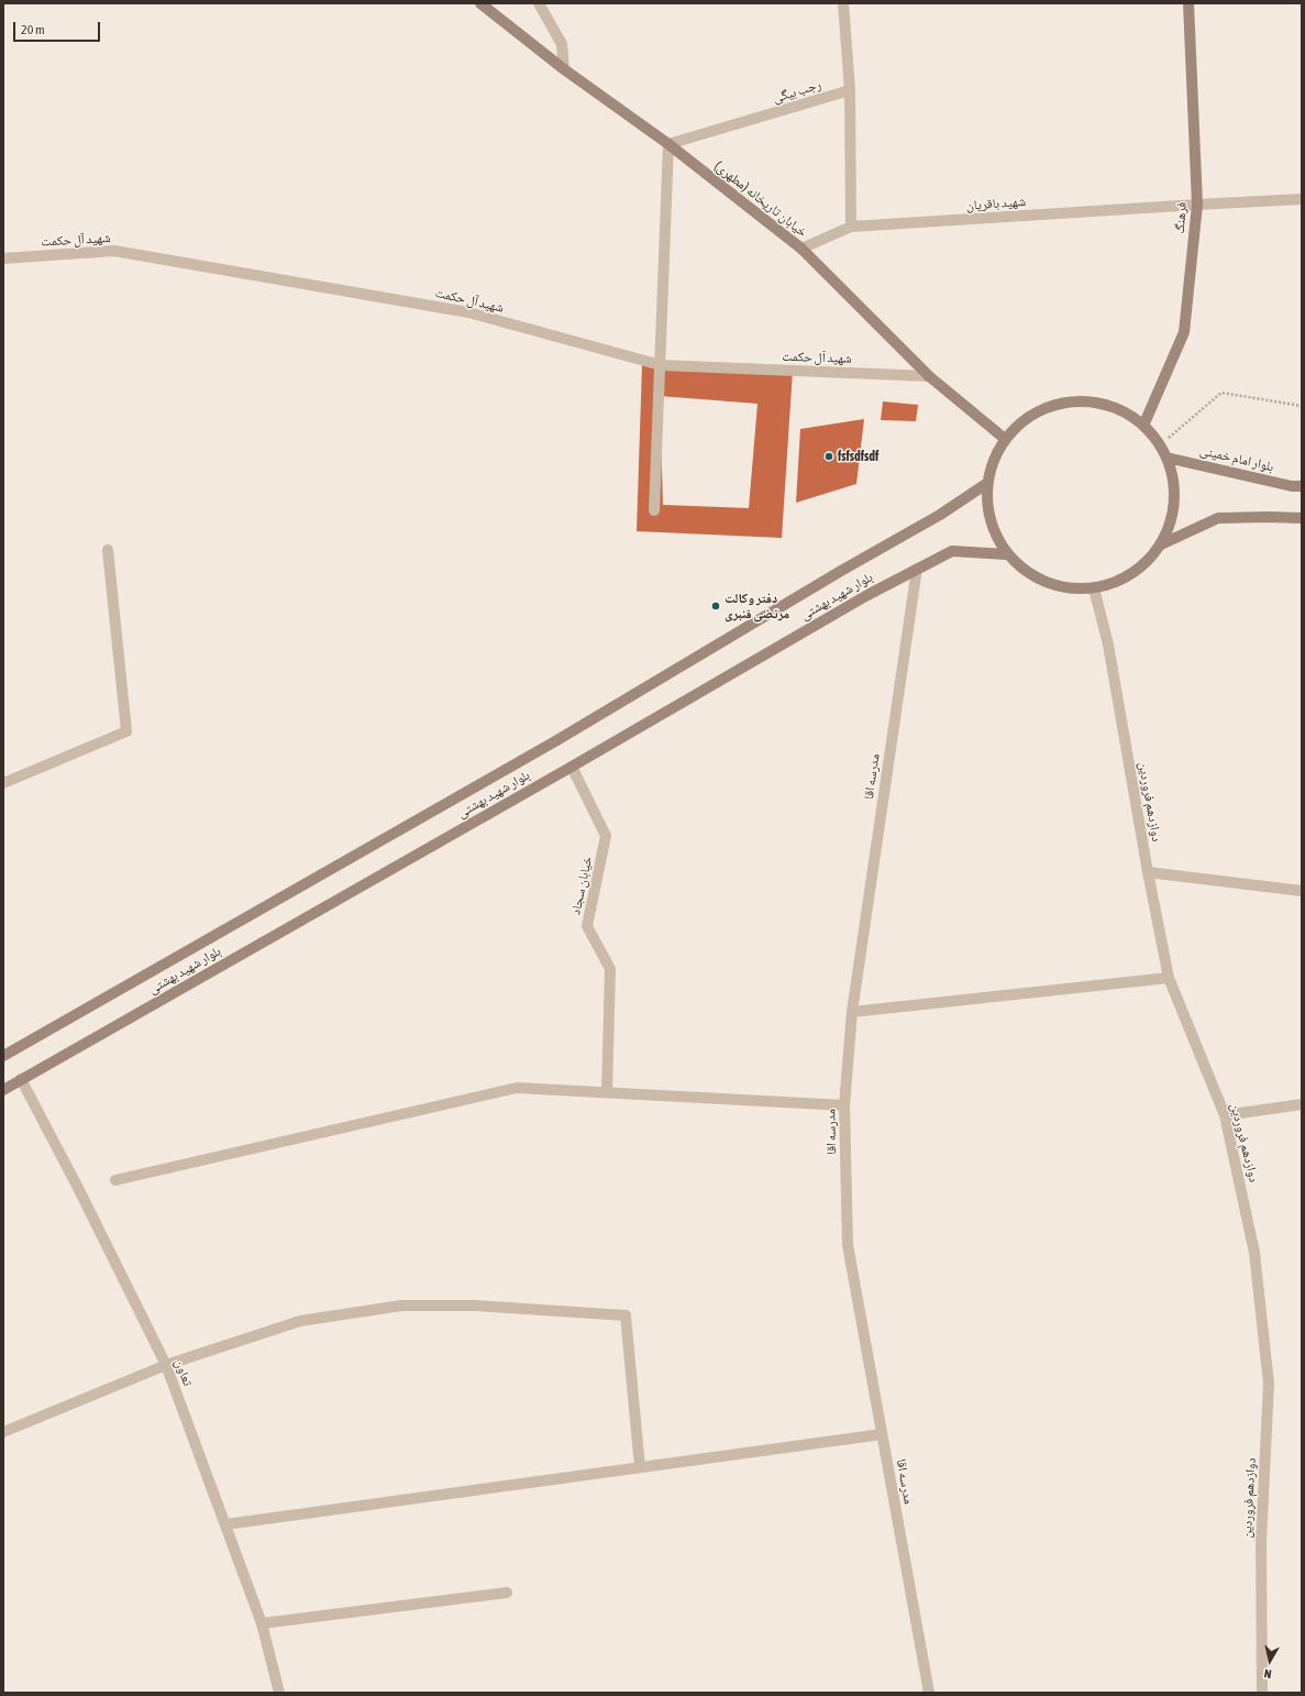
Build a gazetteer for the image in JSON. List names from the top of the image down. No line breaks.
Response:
{"streets":{"main road":["خیابان تاریخانه (مطهری)","فرهنگ","بلوار امام خمینی","بلوار شهید بهشتی"],"street":["رجب بیگی","شهید باقریان","شهید آل حکمت","مدرسه اقا","دوازدهم فروردین","خیابان سجاد","تعاون"]},"crossings":[["رجب بیگی","خیابان تاریخانه (مطهری)"],["خیابان تاریخانه (مطهری)","شهید باقریان"],["خیابان تاریخانه (مطهری)","شهید آل حکمت"],["شهید باقریان","فرهنگ"],["بلوار شهید بهشتی","مدرسه اقا"],["بلوار شهید بهشتی","خیابان سجاد"],["بلوار شهید بهشتی","تعاون"]],"places":["fsfsdfsdf","دفتر وکالت مرتضی قنبری"],"scale_bar":"20 m","north":"bottom"}
